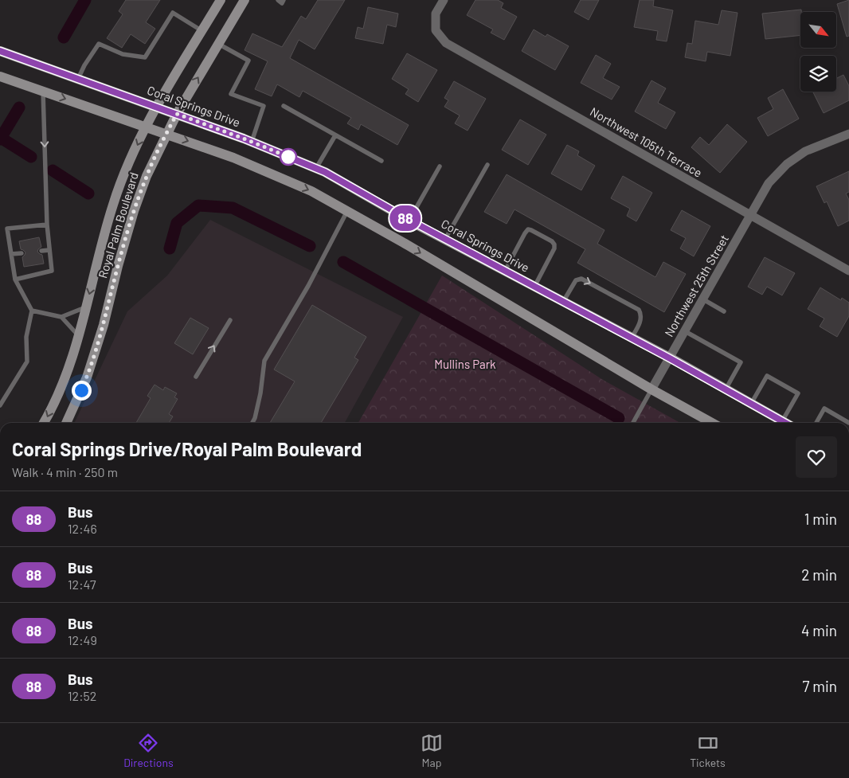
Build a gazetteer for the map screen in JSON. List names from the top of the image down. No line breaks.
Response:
{"streets":{"main road":["Coral Springs Drive","Royal Palm Boulevard"],"street":["Northwest 105th Terrace","Northwest 25th Street"]},"crossings":[["Coral Springs Drive","Royal Palm Boulevard"],["Coral Springs Drive","Northwest 25th Street"],["Northwest 105th Terrace","Northwest 25th Street"]],"parks":["Mullins Park"],"lines":["bus line 88"],"north":"bottom right","page":{"on_map":"88","heading":["Coral Springs Drive/Royal Palm Boulevard","Walk · 4 min · 250 m"],"list":[{"mark":"88","name":"Bus","note":"12:46","value":"1 min"},{"mark":"88","name":"Bus","note":"12:47","value":"2 min"},{"mark":"88","name":"Bus","note":"12:49","value":"4 min"},{"mark":"88","name":"Bus","note":"12:52","value":"7 min"}],"tabs":["Directions","Map","Tickets"]}}
